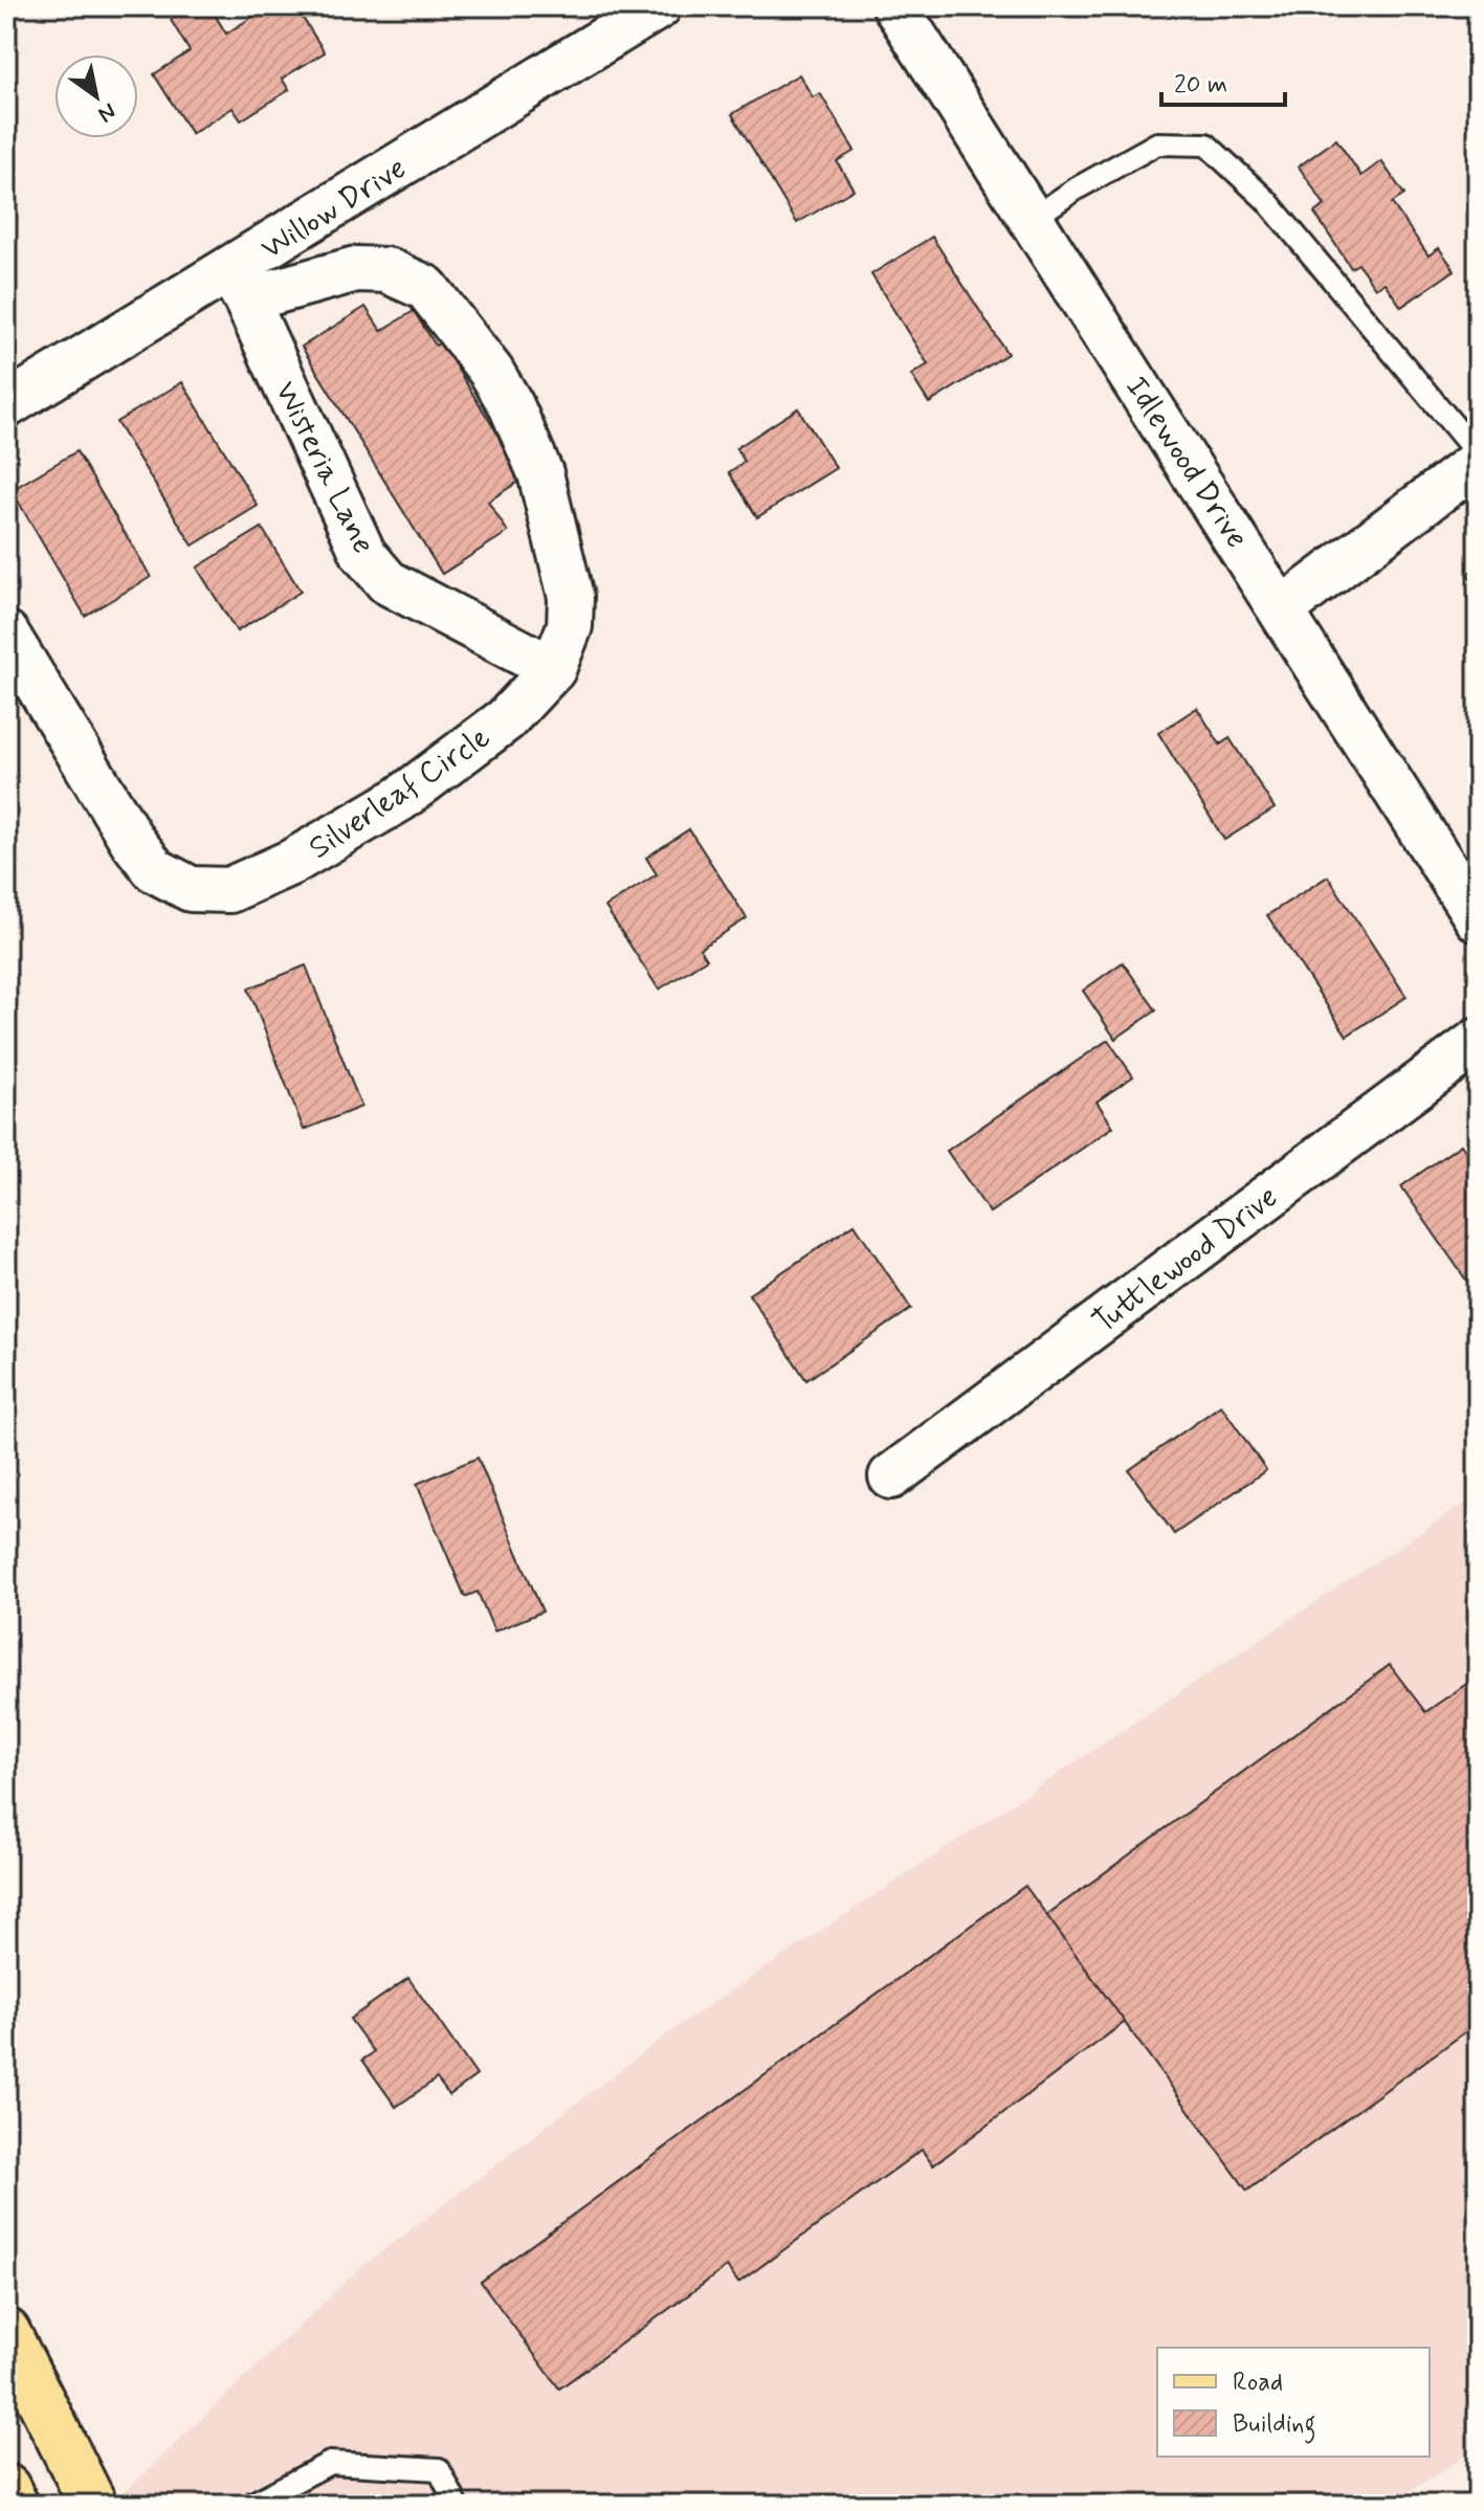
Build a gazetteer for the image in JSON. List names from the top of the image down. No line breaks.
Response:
{"streets":{"street":["Willow Drive","Idlewood Drive","Wisteria Lane","Silverleaf Circle","Tuttlewood Drive"]},"crossings":[["Willow Drive","Wisteria Lane"],["Willow Drive","Silverleaf Circle"],["Wisteria Lane","Silverleaf Circle"]],"legend":["Road","Building"],"scale_bar":"20 m","north":"bottom right"}
